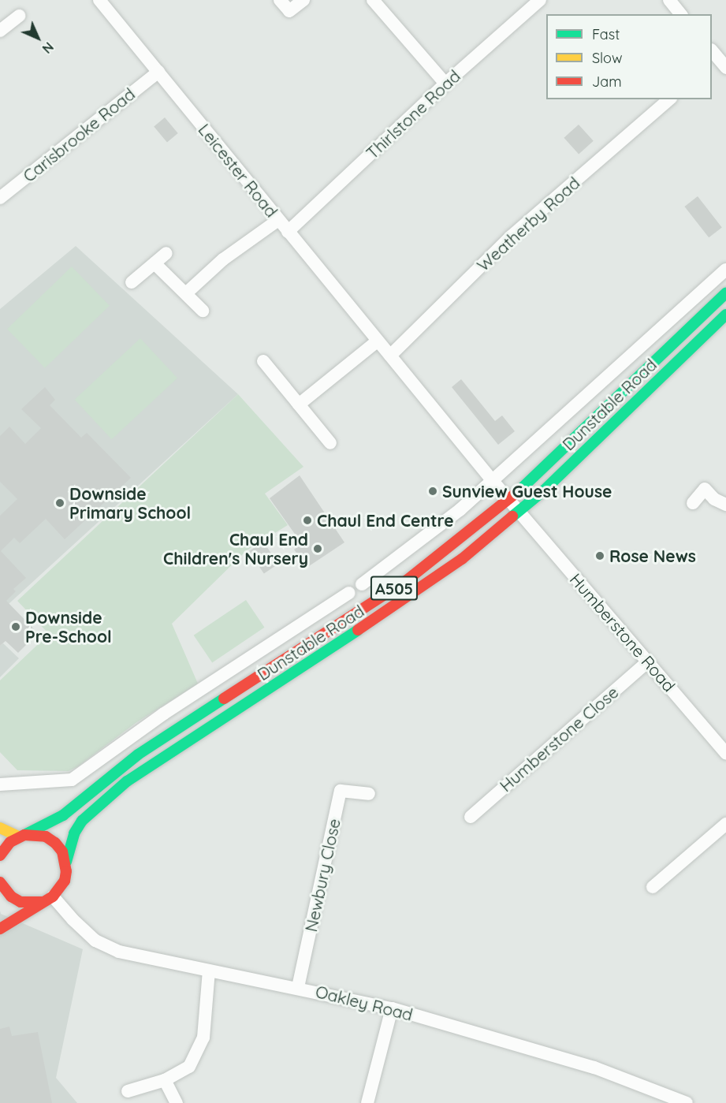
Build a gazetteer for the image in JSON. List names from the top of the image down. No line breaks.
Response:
{"streets":{"main road":["Dunstable Road","A505"],"street":["Thirlstone Road","Carisbrooke Road","Leicester Road","Weatherby Road","Humberstone Road","Humberstone Close","Newbury Close","Oakley Road"]},"crossings":[["Thirlstone Road","Leicester Road"],["Carisbrooke Road","Leicester Road"],["Leicester Road","Weatherby Road"],["Leicester Road","Dunstable Road"],["Leicester Road","Humberstone Road"],["Dunstable Road","Humberstone Road"],["Dunstable Road","Oakley Road"],["Humberstone Road","Humberstone Close"],["Newbury Close","Oakley Road"]],"places":["Sunview Guest House","Downside Primary School","Chaul End Centre","Chaul End Children's Nursery","Rose News","Downside Pre-School"],"legend":["Fast","Slow","Jam"],"north":"bottom right"}
